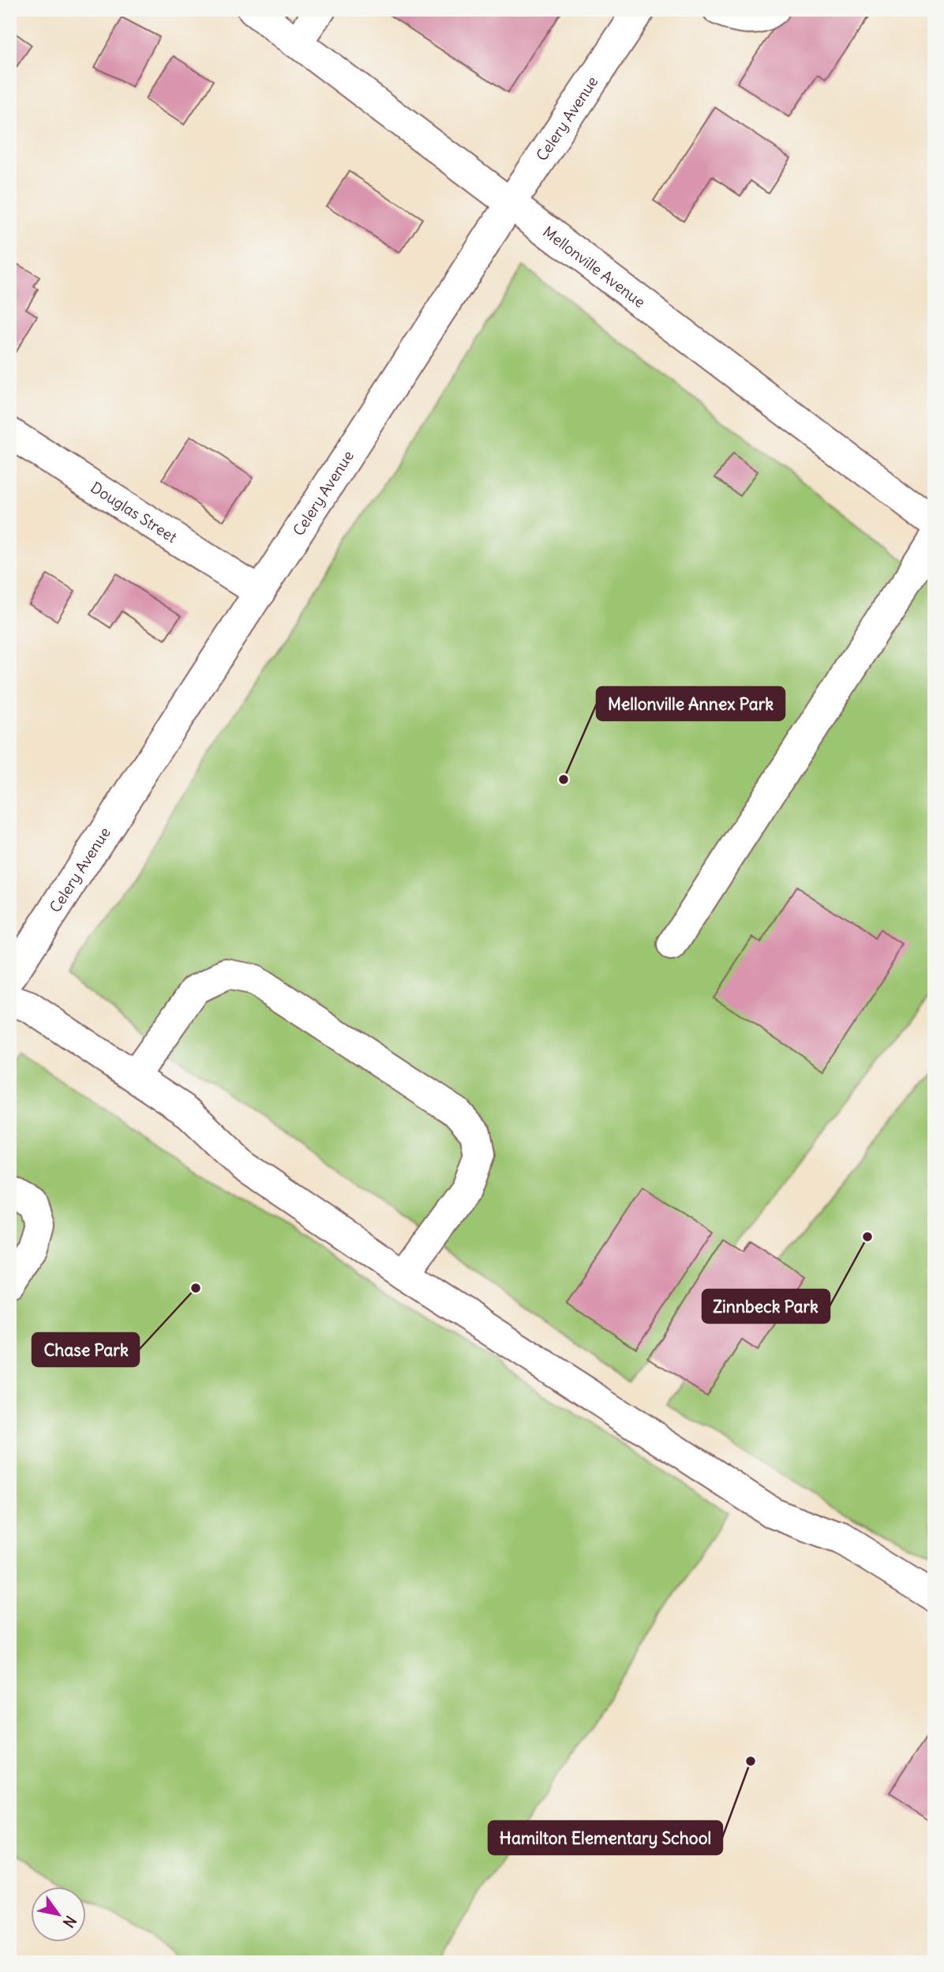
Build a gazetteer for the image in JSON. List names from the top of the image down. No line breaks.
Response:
{"streets":{"main road":["Celery Avenue","Mellonville Avenue","Douglas Street"]},"crossings":[["Celery Avenue","Mellonville Avenue"],["Celery Avenue","Douglas Street"]],"places":["Mellonville Annex Park","Zinnbeck Park","Chase Park","Hamilton Elementary School"],"north":"bottom right"}
